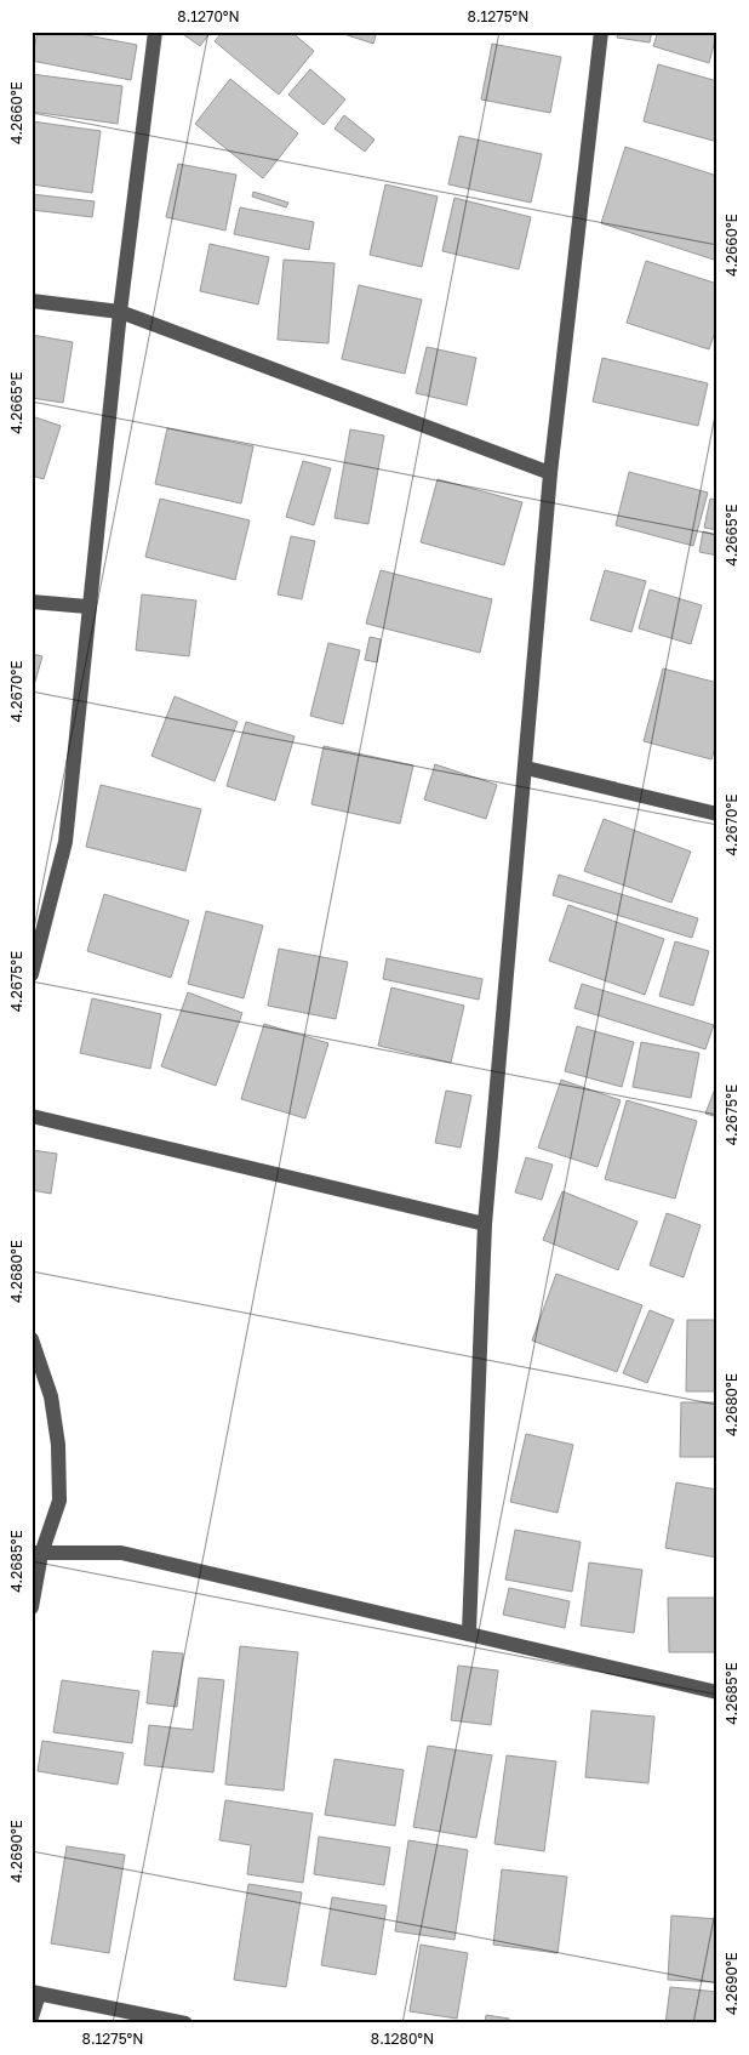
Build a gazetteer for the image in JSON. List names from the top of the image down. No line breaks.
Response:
{"coordinates":["8.1270°N","8.1275°N","4.2660°E","4.2665°E","4.2670°E","4.2675°E","4.2680°E","4.2685°E","4.2690°E","8.1280°N"]}
